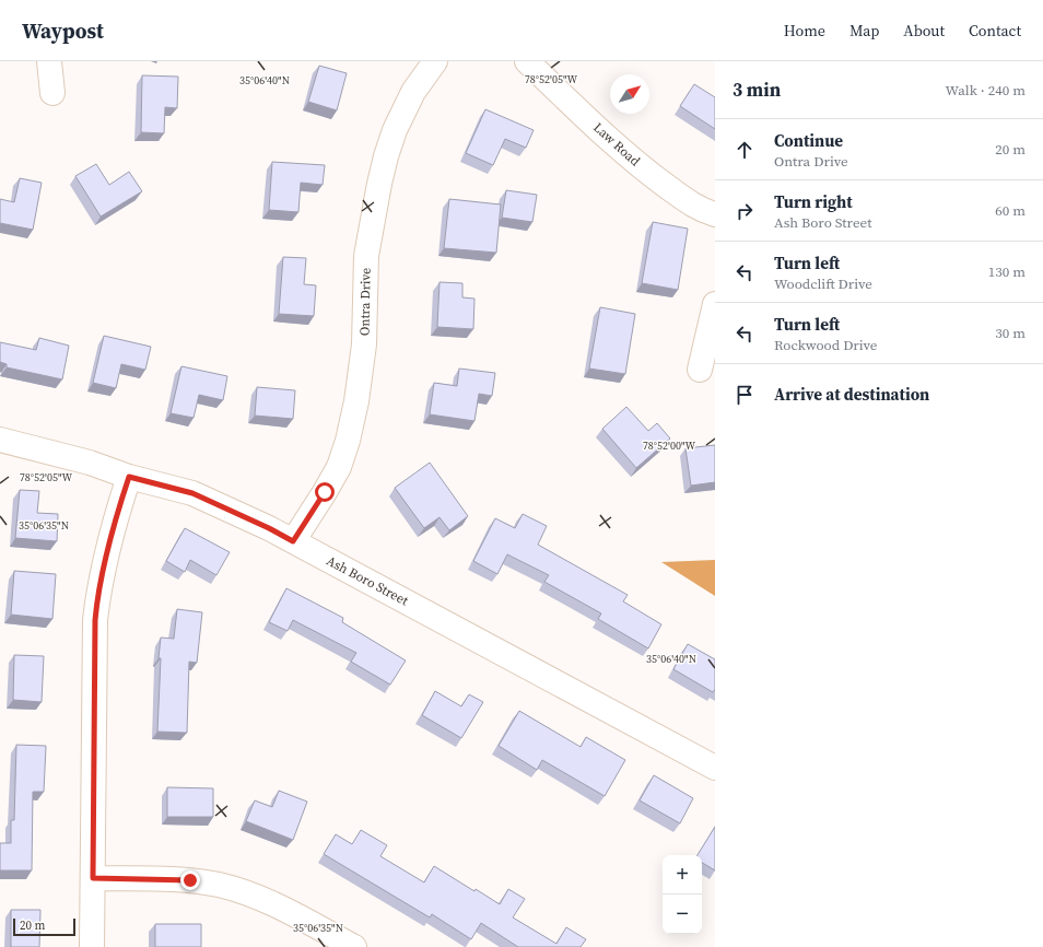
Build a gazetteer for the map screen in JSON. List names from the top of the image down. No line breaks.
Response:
{"streets":{"street":["Law Road","Ontra Drive","Ash Boro Street"]},"crossings":[["Ontra Drive","Ash Boro Street"]],"scale_bar":"20 m","north":"top right","page":{"header":"Waypost","nav":["Home","Map","About","Contact"],"heading":["3 min","Walk · 240 m"],"list":[["Continue","Ontra Drive","20 m"],["Turn right","Ash Boro Street","60 m"],["Turn left","Woodclift Drive","130 m"],["Turn left","Rockwood Drive","30 m"],"Arrive at destination"],"map_buttons":["+","−"],"scale":"20 m"},"coordinates":["78°52'05\"W","35°06'40\"N","78°52'00\"W","35°06'35\"N"]}
